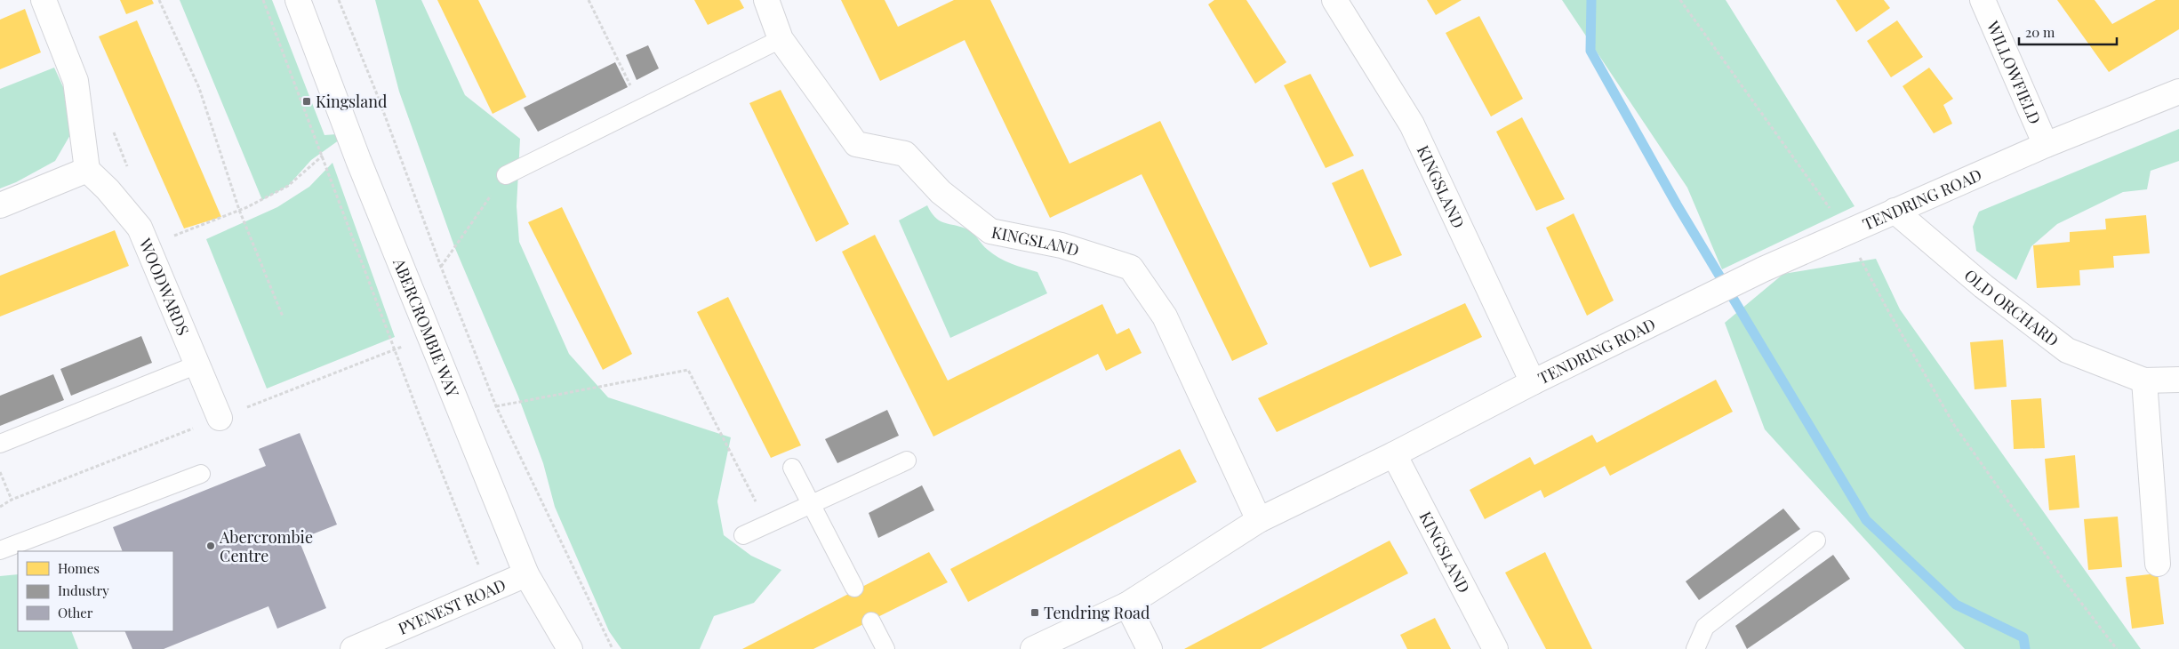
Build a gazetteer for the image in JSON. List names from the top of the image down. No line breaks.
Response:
{"streets":{"street":["WILLOWFIELD","KINGSLAND","TENDRING ROAD","WOODWARDS","OLD ORCHARD","ABERCROMBIE WAY","PYENEST ROAD"]},"crossings":[["WILLOWFIELD","TENDRING ROAD"],["KINGSLAND","TENDRING ROAD"],["TENDRING ROAD","OLD ORCHARD"],["ABERCROMBIE WAY","PYENEST ROAD"]],"places":{"transit":["Kingsland","Tendring Road"],"other":["Abercrombie Centre"]},"legend":["Homes","Industry","Other"],"scale_bar":"20 m"}
